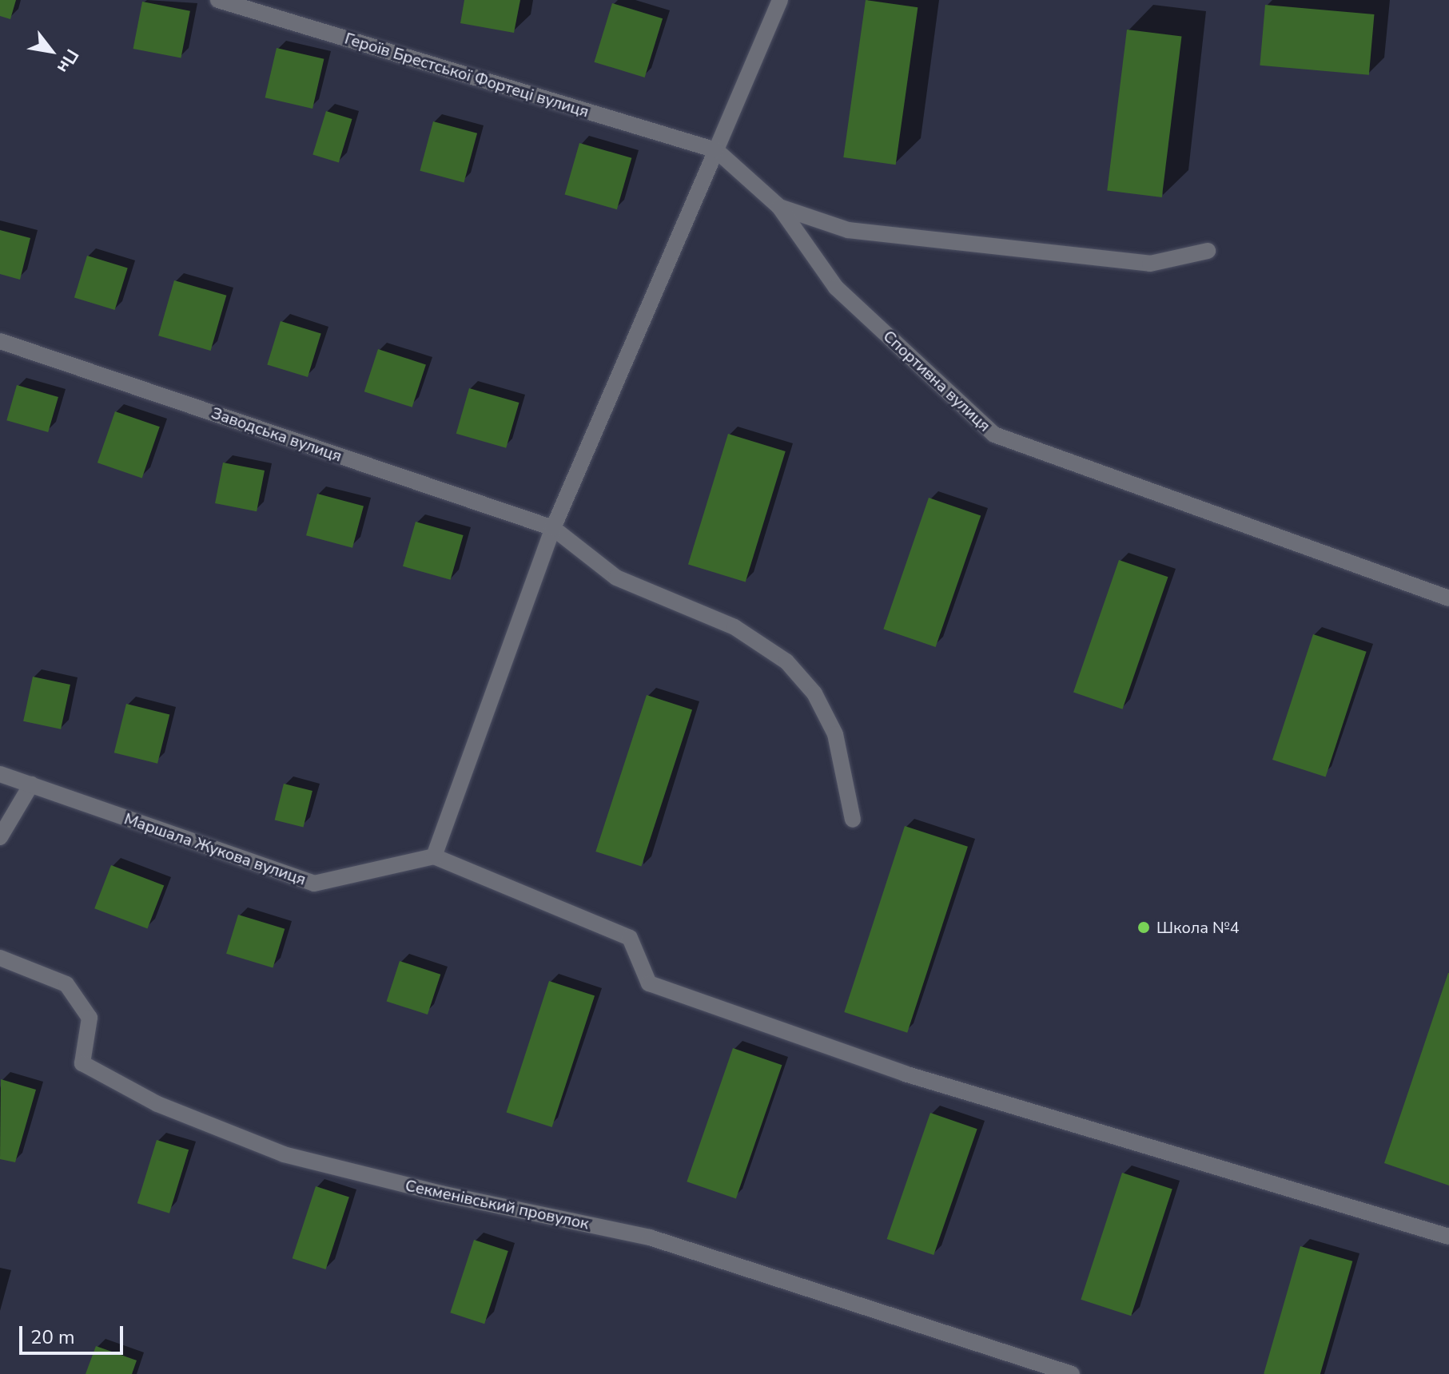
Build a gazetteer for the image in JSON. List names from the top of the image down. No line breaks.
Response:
{"streets":{"street":["Героїв Брестської Фортеці вулиця","Спортивна вулиця","Заводська вулиця","Маршала Жукова вулиця","Секменівський провулок"]},"crossings":[["Героїв Брестської Фортеці вулиця","Спортивна вулиця"]],"places":["Школа №4"],"scale_bar":"20 m","north":"bottom right"}
